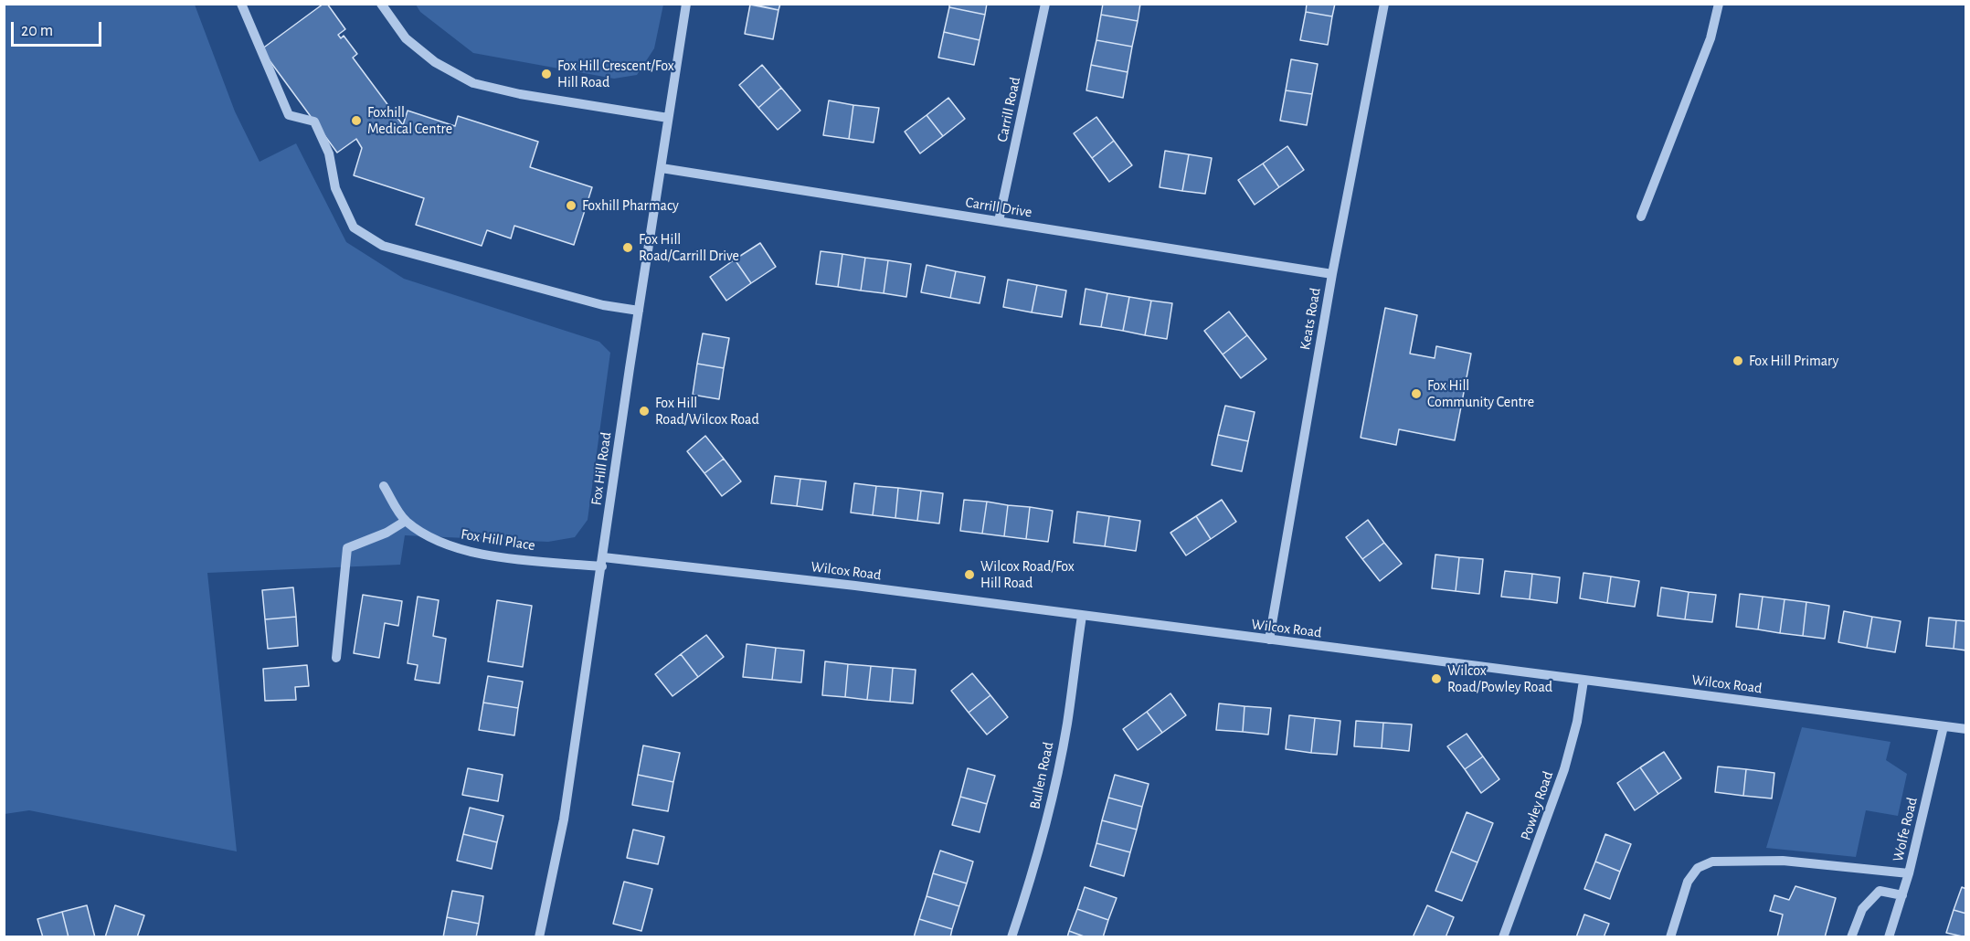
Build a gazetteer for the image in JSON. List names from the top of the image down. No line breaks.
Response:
{"streets":{"street":["Carrill Road","Carrill Drive","Keats Road","Fox Hill Road","Fox Hill Place","Wilcox Road","Bullen Road","Powley Road","Wolfe Road"]},"crossings":[["Carrill Road","Carrill Drive"],["Carrill Drive","Keats Road"],["Carrill Drive","Fox Hill Road"],["Keats Road","Wilcox Road"],["Fox Hill Road","Fox Hill Place"],["Fox Hill Road","Wilcox Road"],["Fox Hill Place","Wilcox Road"],["Wilcox Road","Bullen Road"],["Wilcox Road","Powley Road"],["Wilcox Road","Wolfe Road"]],"places":["Fox Hill Crescent/Fox Hill Road","Foxhill Medical Centre","Foxhill Pharmacy","Fox Hill Road/Carrill Drive","Fox Hill Primary","Fox Hill Community Centre","Fox Hill Road/Wilcox Road","Wilcox Road/Fox Hill Road","Wilcox Road/Powley Road"],"scale_bar":"20 m"}
